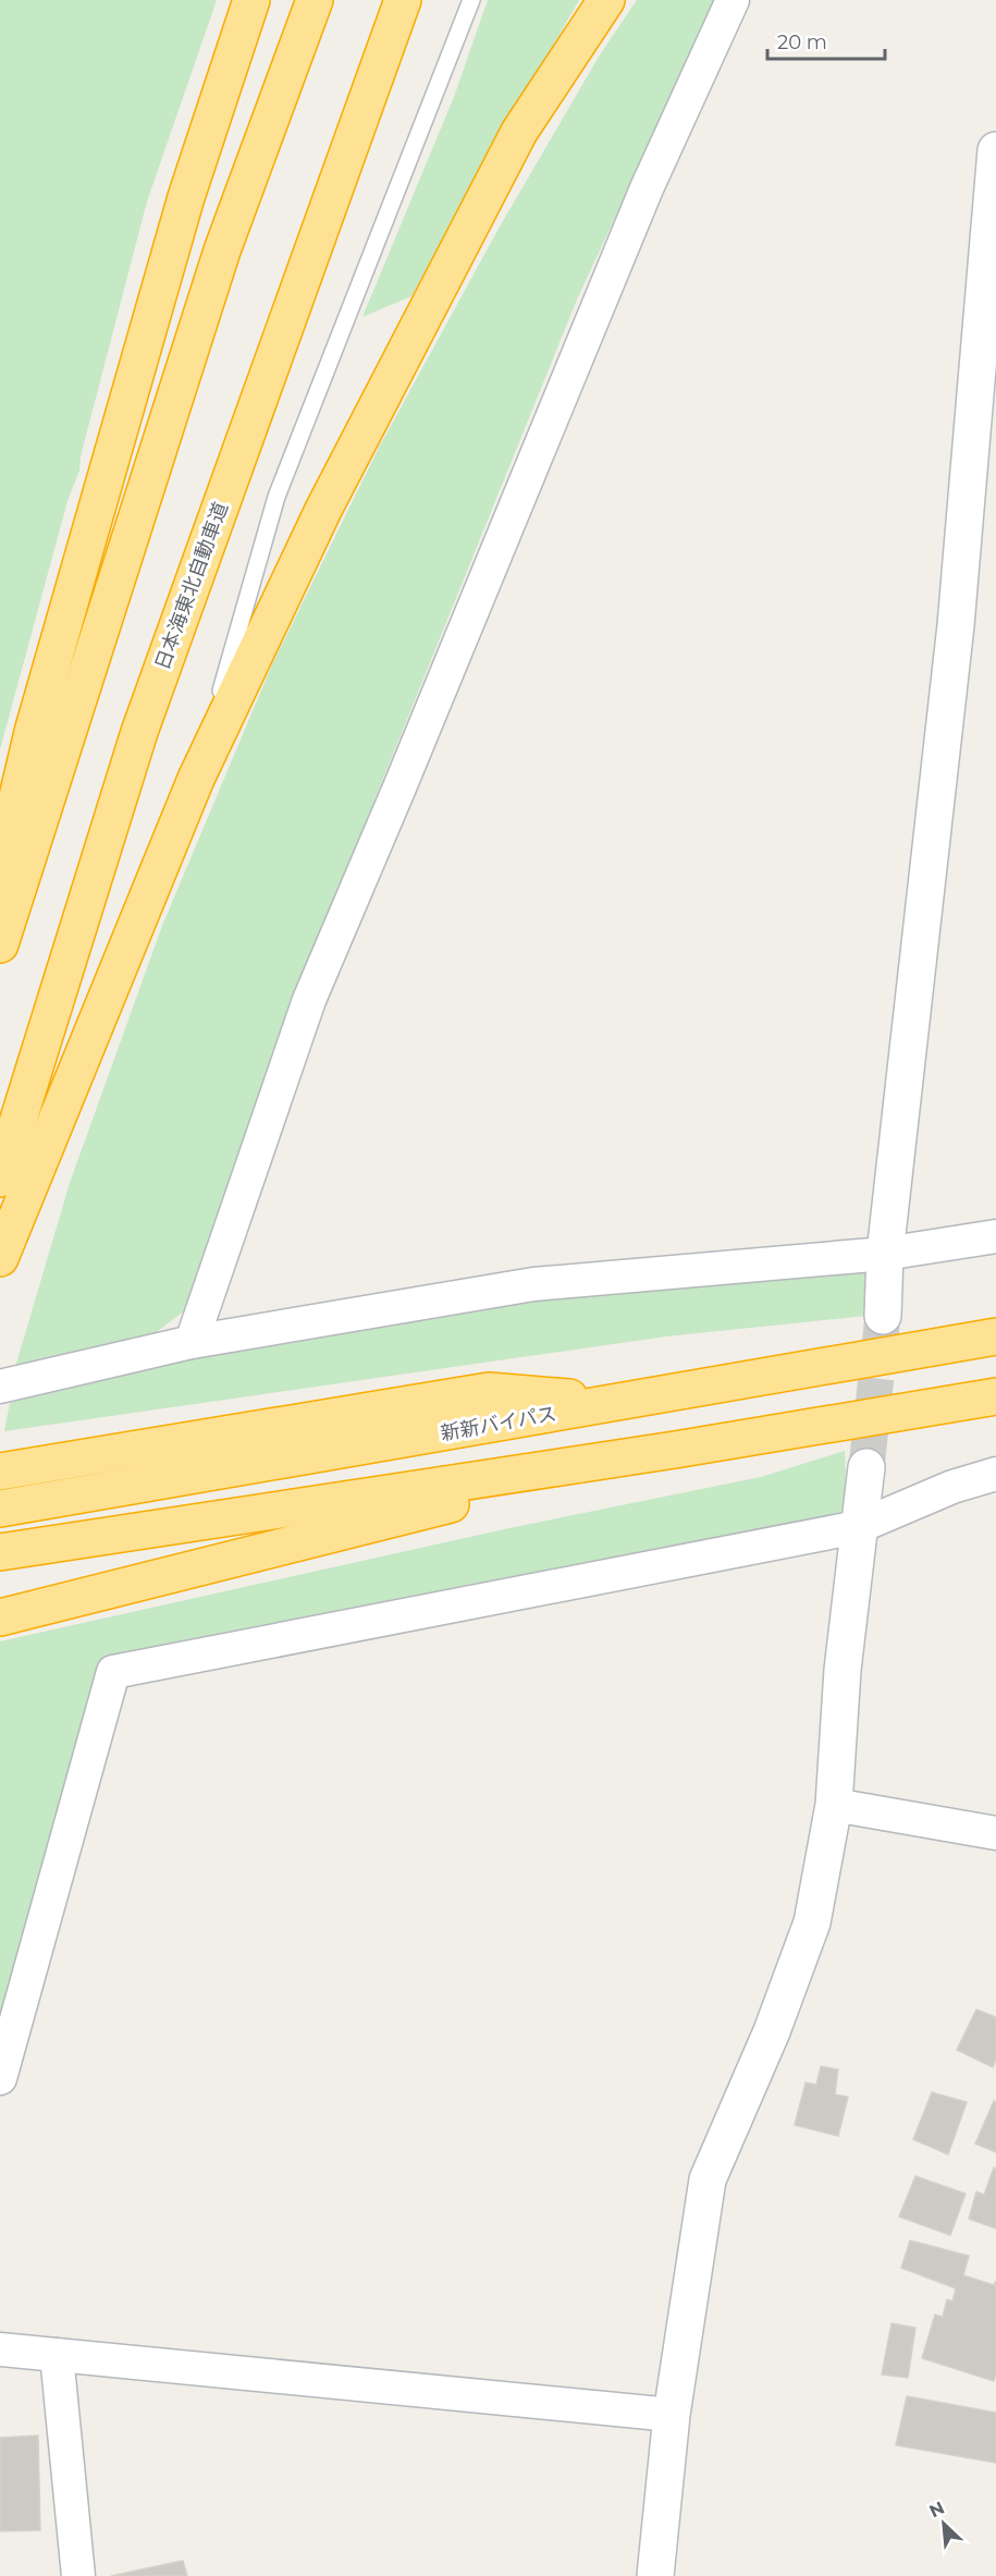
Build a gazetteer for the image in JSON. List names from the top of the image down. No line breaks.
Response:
{"streets":{"highway":["日本海東北自動車道","新新バイパス"]},"scale_bar":"20 m","north":"top left"}
